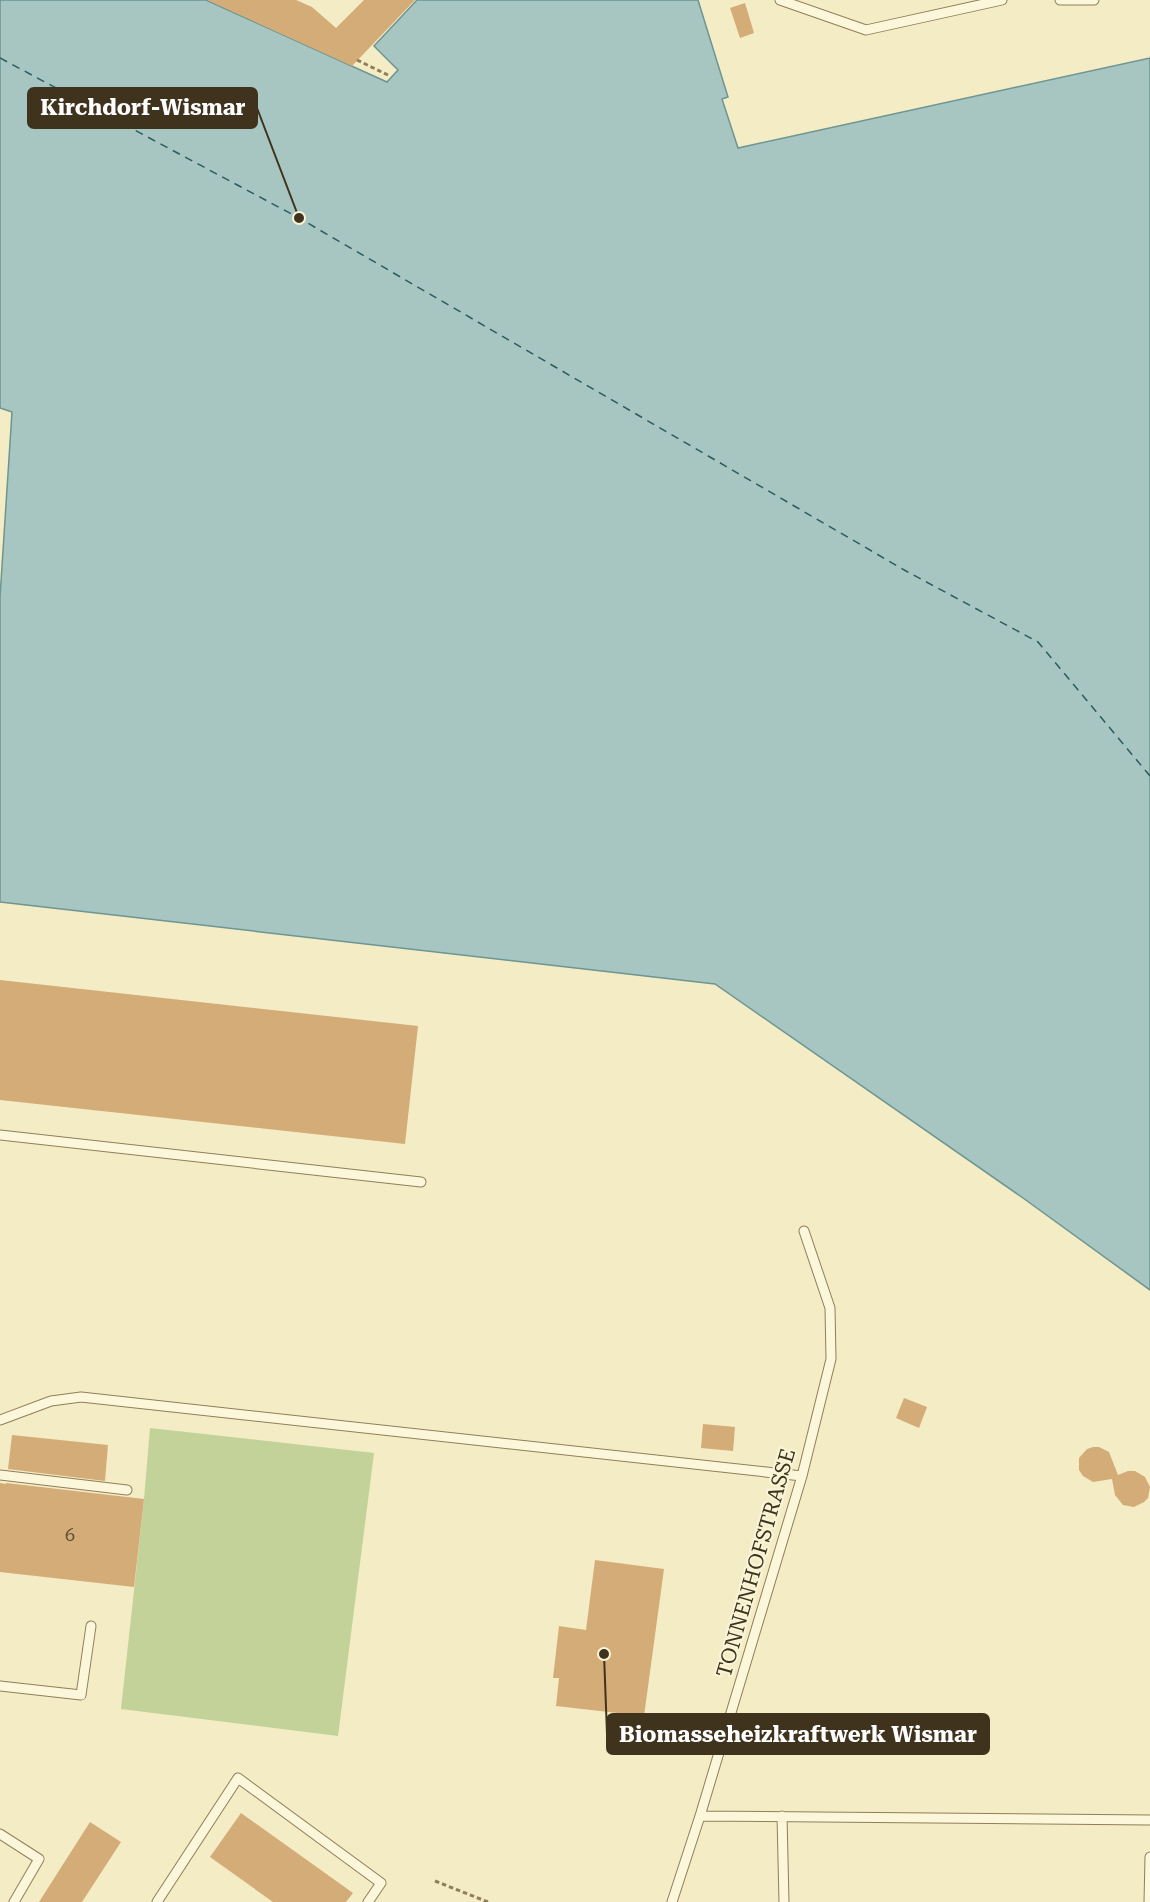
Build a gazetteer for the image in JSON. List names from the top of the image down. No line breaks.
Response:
{"streets":{"lane":["TONNENHOFSTRASSE"]},"places":["Kirchdorf-Wismar","Biomasseheizkraftwerk Wismar"],"house_numbers":["6"]}
